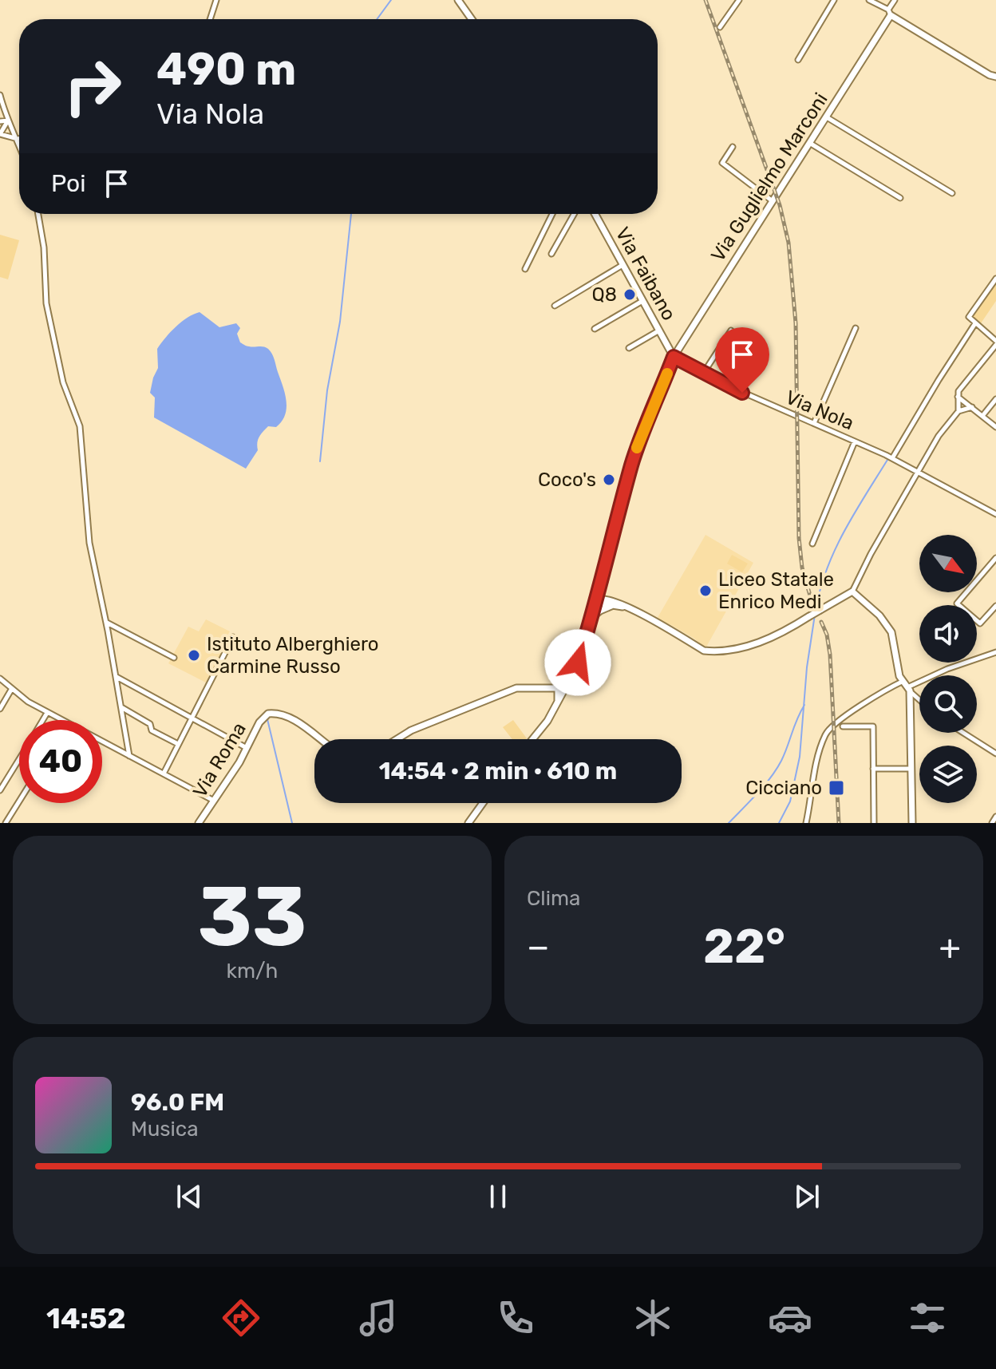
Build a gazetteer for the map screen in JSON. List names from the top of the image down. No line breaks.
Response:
{"streets":{"street":["Via Guglielmo Marconi","Via Faibano","Via Nola","Via Roma"]},"crossings":[["Via Guglielmo Marconi","Via Faibano"],["Via Guglielmo Marconi","Via Nola"],["Via Faibano","Via Nola"]],"places":{"other":["Q8","Coco's","Liceo Statale Enrico Medi","Istituto Alberghiero Carmine Russo"],"transit":["Cicciano"]},"north":"bottom right","page":{"turn":["490 m","Via Nola"],"then":"Poi","limit":"40","trip":"14:54 · 2 min · 610 m","tile":[["33","km/h"],"Clima"],"heat":["−","22°","+"],"song":["96.0 FM","Musica"],"tabs":"14:52"}}
